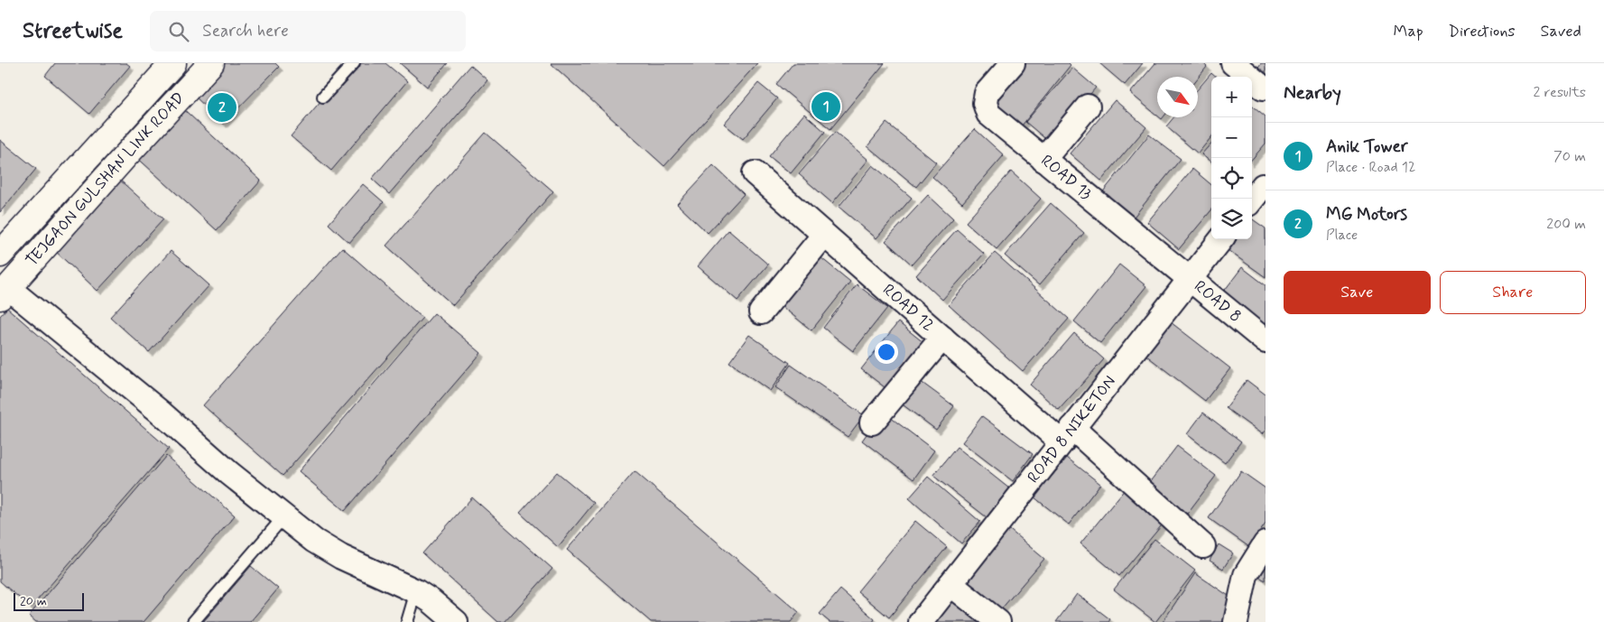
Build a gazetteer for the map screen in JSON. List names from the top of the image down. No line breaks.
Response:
{"streets":{"main road":["TEJGAON GULSHAN LINK ROAD"],"street":["ROAD 13","ROAD 8","ROAD 12","ROAD 8 NIKETON"]},"crossings":[["ROAD 13","ROAD 8"],["ROAD 13","ROAD 8 NIKETON"],["ROAD 8","ROAD 8 NIKETON"],["ROAD 12","ROAD 8 NIKETON"]],"scale_bar":"20 m","north":"bottom right","page":{"header":"Streetwise","search":"Search here","nav":["Map","Directions","Saved"],"heading":["Nearby","2 results"],"map_buttons":["+","−"],"pins":["1","2"],"list":[{"mark":"1","name":"Anik Tower","note":"Place · Road 12","value":"70 m"},{"mark":"2","name":"MG Motors","note":"Place","value":"200 m"}],"buttons":["Save","Share"],"scale":"20 m"}}
